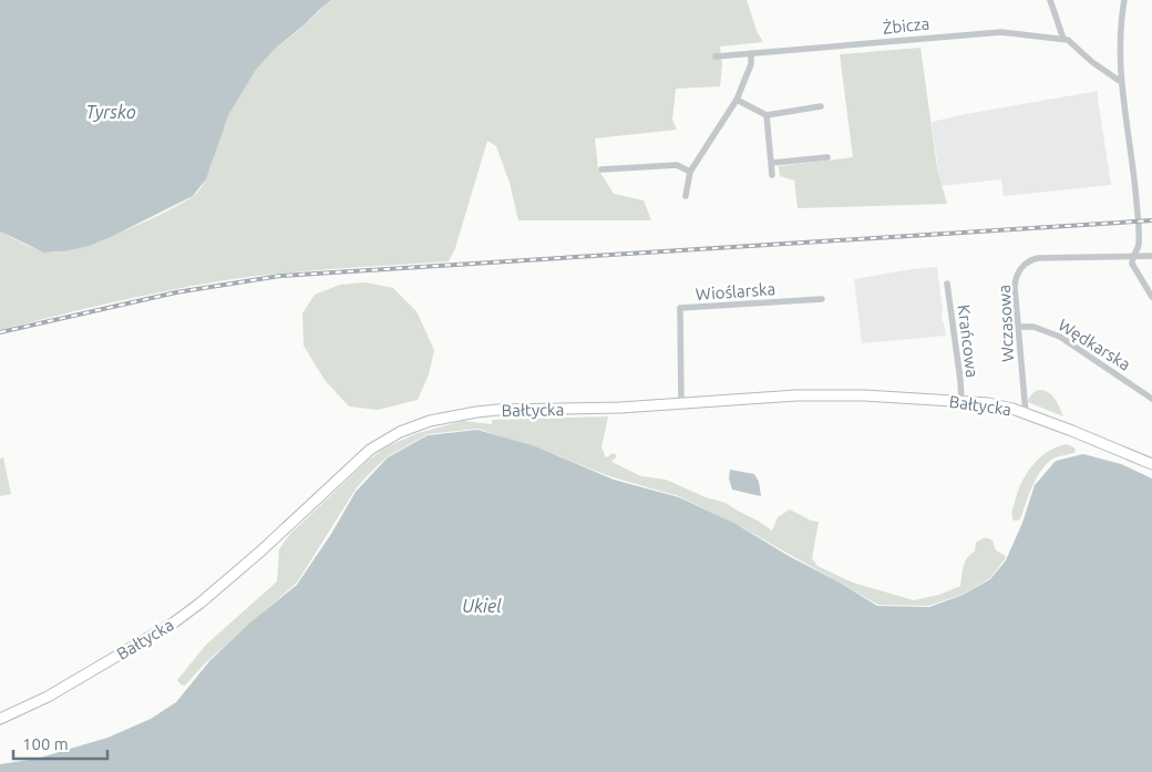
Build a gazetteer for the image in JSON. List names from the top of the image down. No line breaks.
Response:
{"streets":{"main road":["Bałtycka"],"street":["Żbicza","Wioślarska","Wczasowa","Krańcowa","Wędkarska"]},"crossings":[["Wioślarska","Bałtycka"],["Wczasowa","Wędkarska"],["Wczasowa","Bałtycka"],["Krańcowa","Bałtycka"]],"water":["Tyrsko","Ukiel"],"scale_bar":"100 m"}
